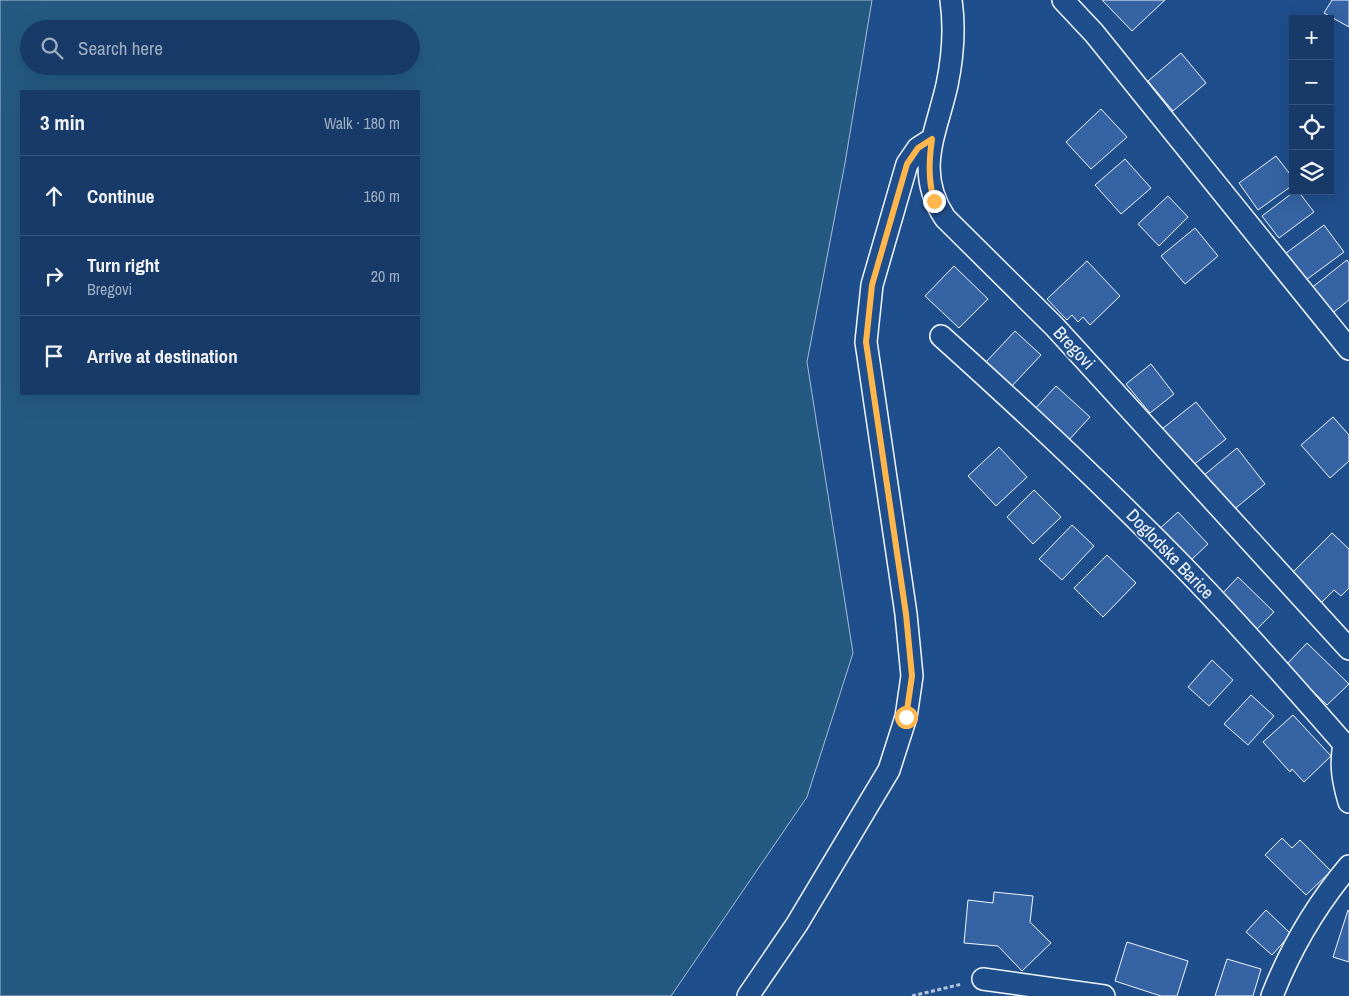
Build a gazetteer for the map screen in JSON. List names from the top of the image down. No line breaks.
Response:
{"streets":{"street":["Bregovi","Doglodske Barice"]},"page":{"map_buttons":["+","−"],"search":"Search here","heading":["3 min","Walk · 180 m"],"list":[["Continue","160 m"],["Turn right","Bregovi","20 m"],"Arrive at destination"]}}
